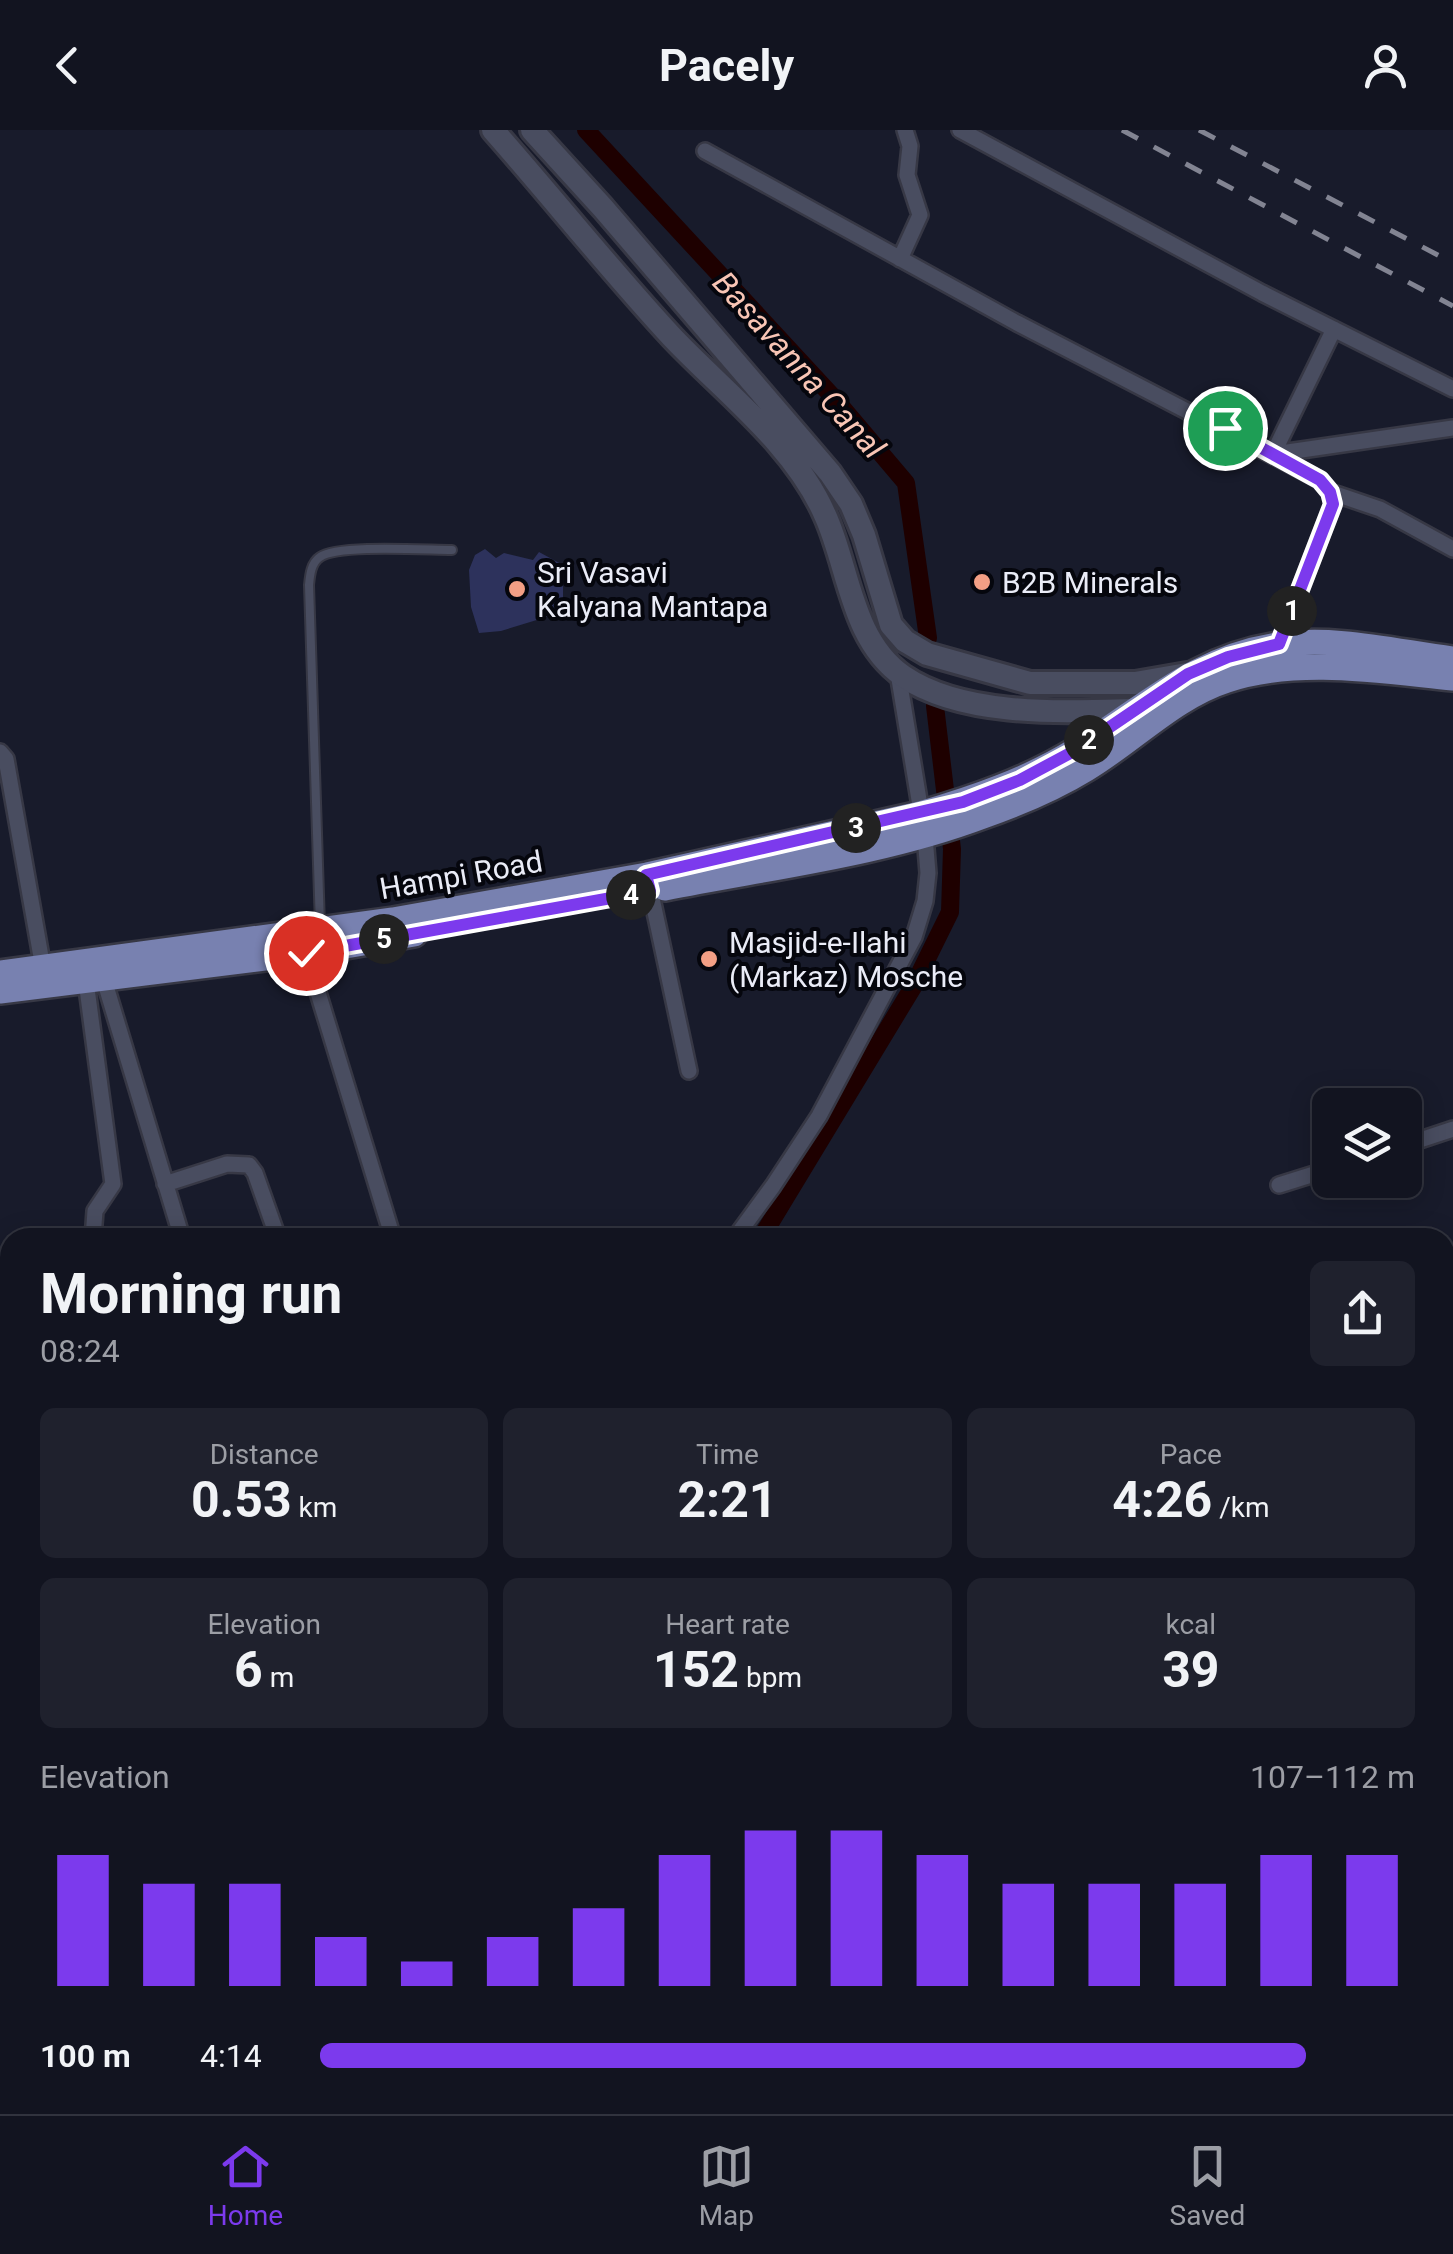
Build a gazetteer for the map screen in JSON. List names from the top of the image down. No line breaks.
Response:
{"streets":{"main road":["Hampi Road"]},"water":["Basavanna Canal"],"places":["B2B Minerals","Sri Vasavi Kalyana Mantapa","Masjid-e-Ilahi (Markaz) Mosche"],"page":{"header":"Pacely","pins":["1","2","3","4","5"],"heading":["Morning run","08:24"],"stats":[["Distance","0.53 km"],["Time","2:21"],["Pace","4:26 /km"],["Elevation","6 m"],["Heart rate","152 bpm"],["kcal","39"]],"chart":["Elevation","107–112 m"],"list":[{"name":"100 m","note":"4:14"}],"tabs":["Home","Map","Saved"]}}
